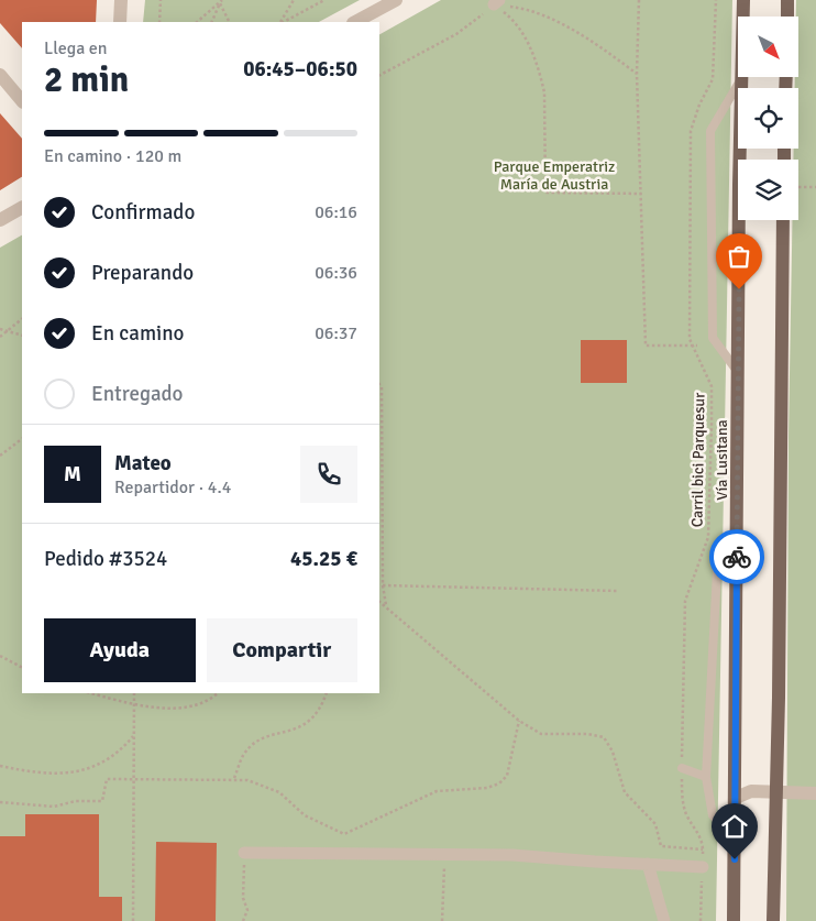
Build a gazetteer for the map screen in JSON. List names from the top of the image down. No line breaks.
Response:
{"streets":{"main road":["Vía Lusitana"],"path":["Carril bici Parquesur"]},"parks":["Parque Emperatriz María de Austria"],"north":"bottom right","page":{"heading":["2 min","Llega en","06:45–06:50"],"panel":["Mateo","Repartidor · 4.4","Pedido #3524","45.25 €"],"bar":"En camino · 120 m","list":[["Confirmado","06:16"],["Preparando","06:36"],["En camino","06:37"],"Entregado"],"round":"M","buttons":["Ayuda","Compartir"]}}
